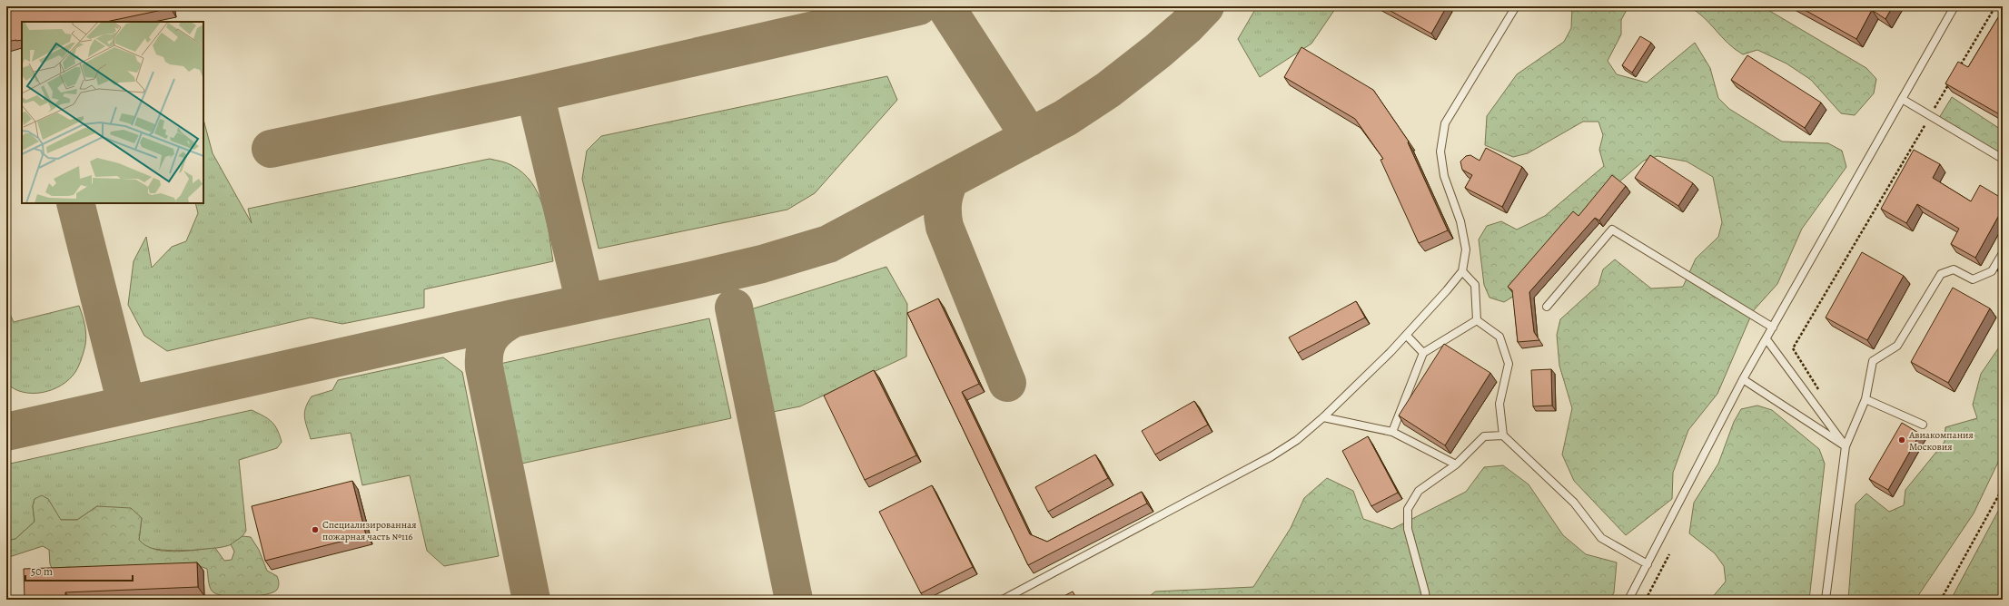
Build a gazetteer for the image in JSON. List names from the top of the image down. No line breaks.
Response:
{"places":["Авиакомпания Московия","Специализированная пожарная часть №116"],"scale_bar":"50 m"}
